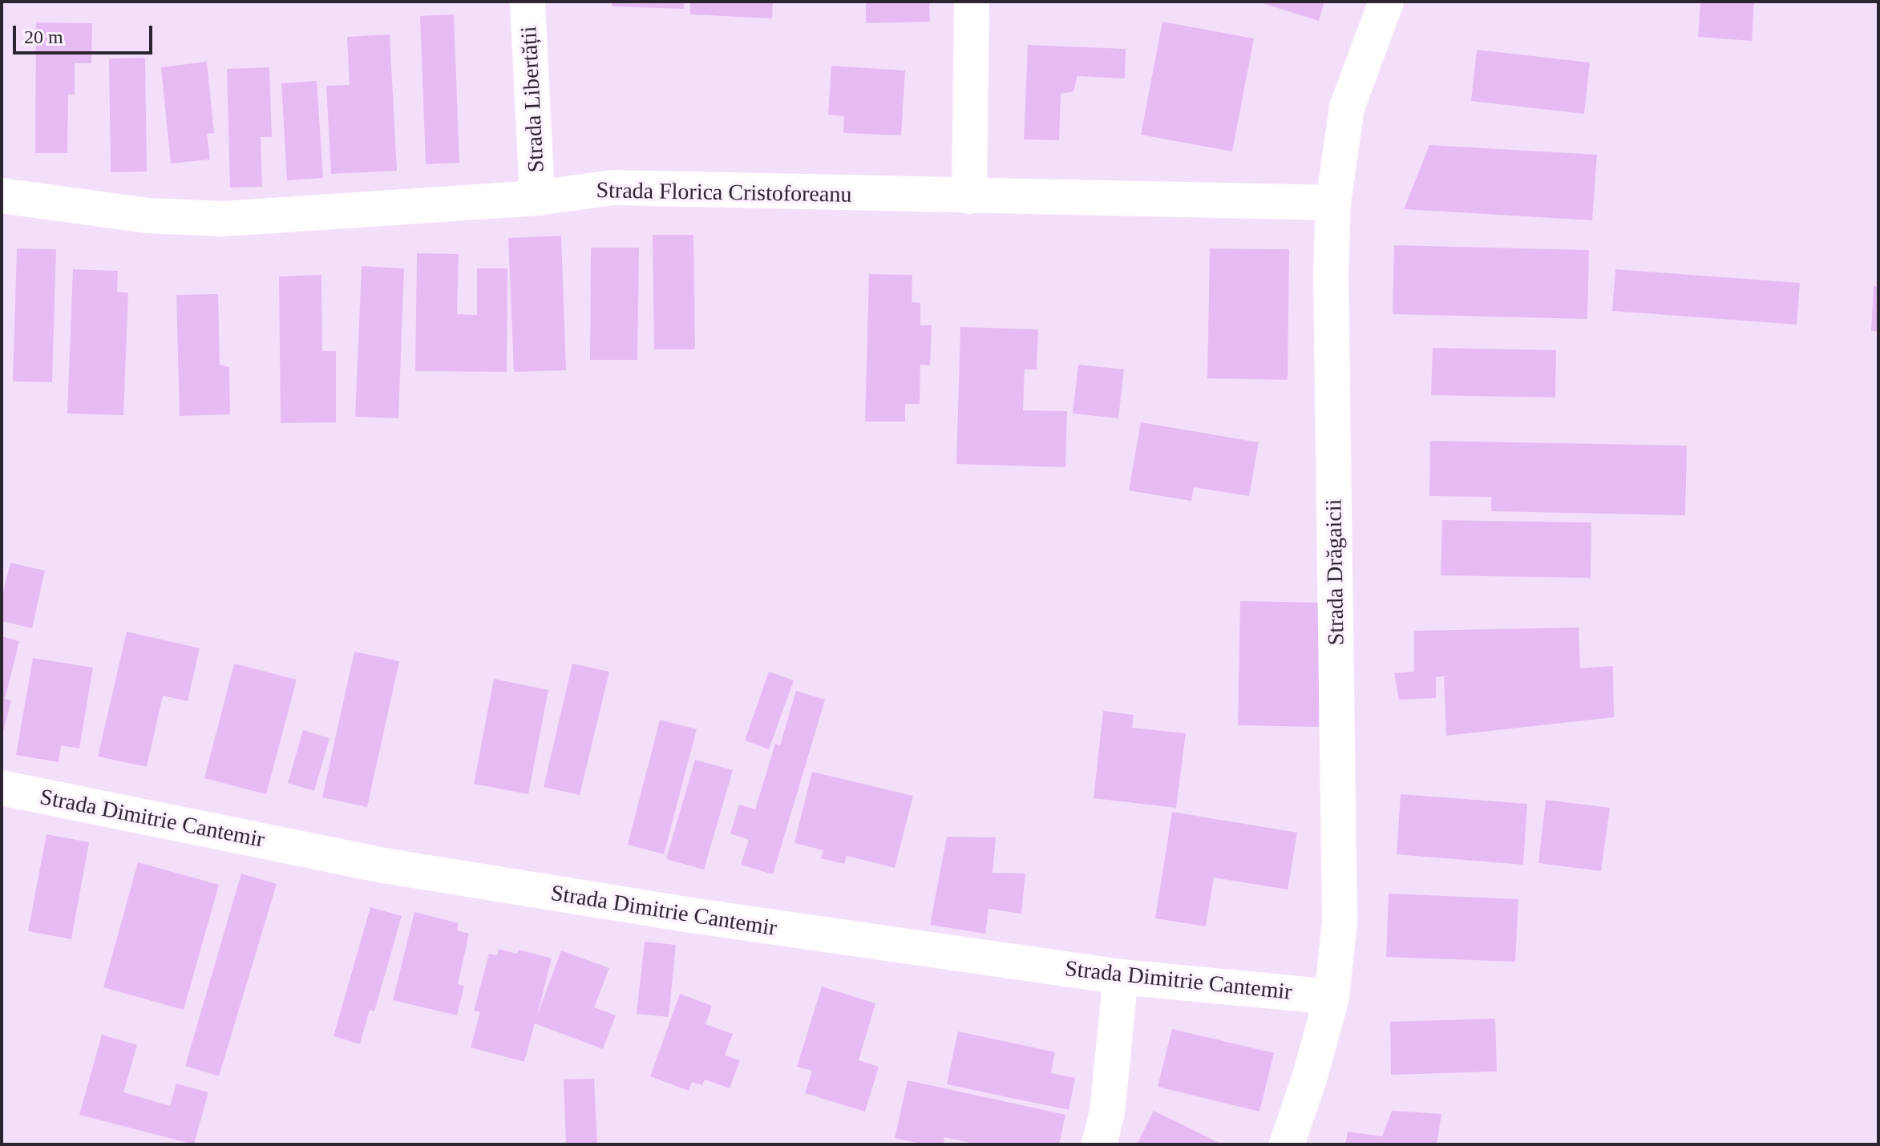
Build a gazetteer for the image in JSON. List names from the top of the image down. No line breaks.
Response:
{"streets":{"street":["Strada Libertății","Strada Florica Cristoforeanu","Strada Drăgaicii","Strada Dimitrie Cantemir"]},"crossings":[["Strada Libertății","Strada Florica Cristoforeanu"],["Strada Florica Cristoforeanu","Strada Drăgaicii"],["Strada Drăgaicii","Strada Dimitrie Cantemir"]],"scale_bar":"20 m"}
